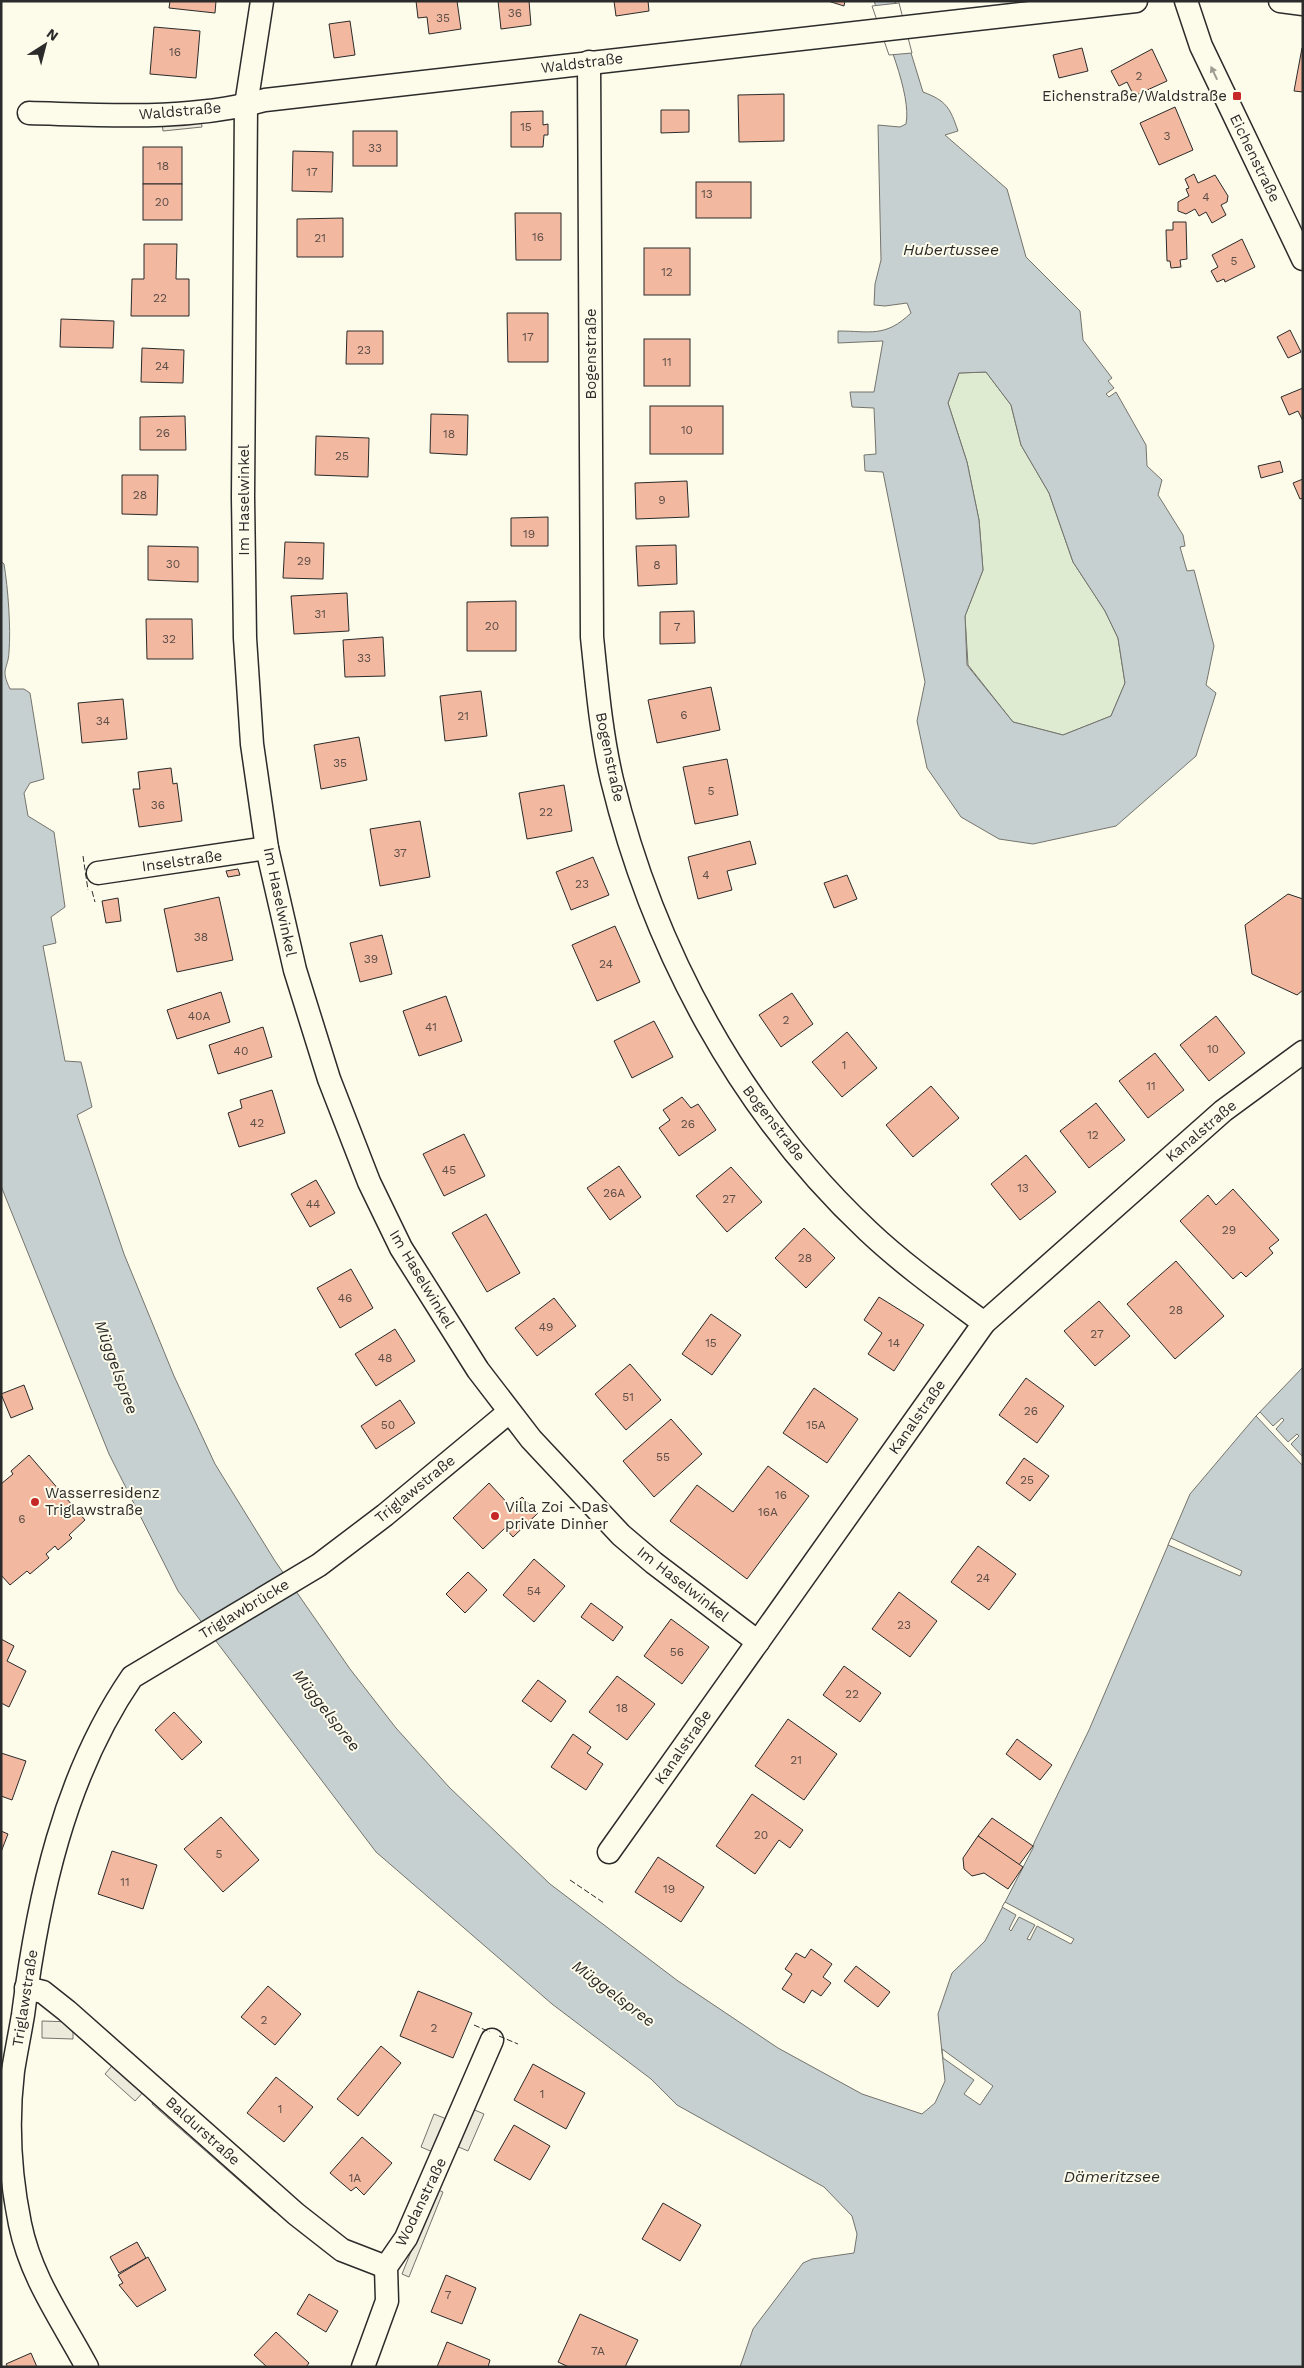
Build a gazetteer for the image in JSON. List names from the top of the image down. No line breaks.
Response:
{"streets":{"street":["Waldstraße","Eichenstraße","Bogenstraße","Im Haselwinkel","Inselstraße","Kanalstraße","Triglawstraße","Triglawbrücke","Baldurstraße","Wodanstraße"]},"crossings":[["Waldstraße","Bogenstraße"],["Waldstraße","Im Haselwinkel"],["Bogenstraße","Kanalstraße"],["Im Haselwinkel","Inselstraße"],["Im Haselwinkel","Kanalstraße"],["Im Haselwinkel","Triglawstraße"],["Triglawstraße","Triglawbrücke"],["Triglawstraße","Baldurstraße"],["Baldurstraße","Wodanstraße"]],"one_way":["Eichenstraße"],"water":["Hubertussee","Müggelspree","Dämeritzsee"],"places":{"transit":["Eichenstraße/Waldstraße"],"other":["Wasserresidenz Triglawstraße","Villa Zoi - Das private Dinner"]},"house_numbers":["36","35","16","2","15","3","33","18","17","13","4","20","16","21","5","12","22","17","23","11","24","10","26","18","25","28","9","19","29","30","8","31","20","7","32","33","6","21","34","35","5","36","22","37","4","23","38","39","24","40A","2","41","10","40","1","11","42","26","12","45","13","26A","27","44","29","28","46","28","49","27","15","14","48","51","26","50","15A","55","25","16","16A","6","24","54","23","56","22","18","21","20","5","11","19","2","2","1","1","1A","7","7A"],"north":"top right"}
